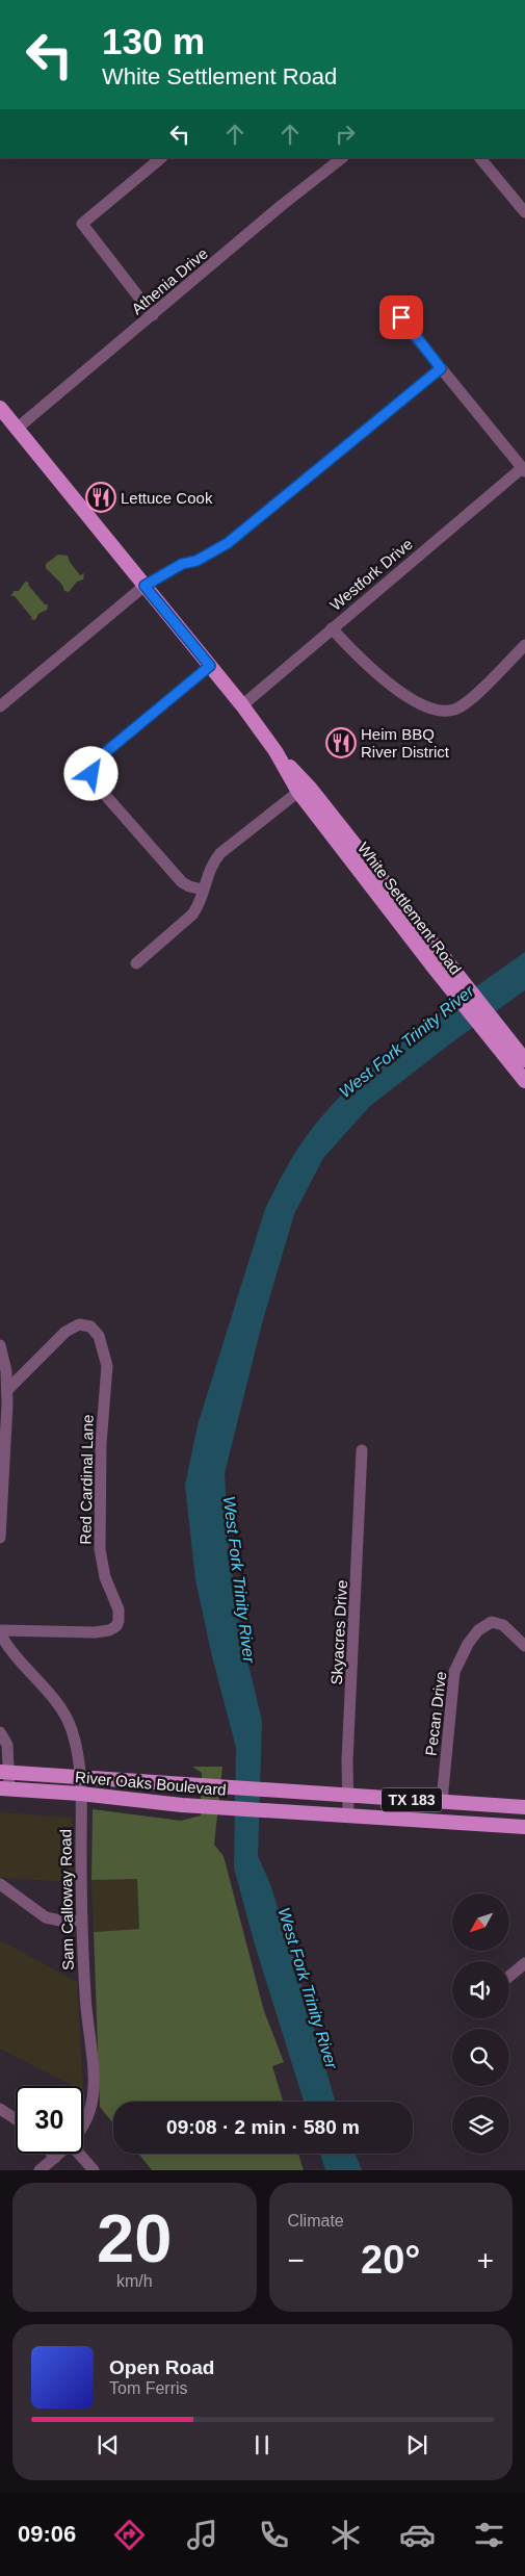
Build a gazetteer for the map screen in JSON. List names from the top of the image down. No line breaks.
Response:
{"streets":{"main road":["White Settlement Road","River Oaks Boulevard","TX 183"],"street":["Athenia Drive","Westfork Drive","Red Cardinal Lane","Skyacres Drive","Pecan Drive","Sam Calloway Road"]},"crossings":[["Athenia Drive","White Settlement Road"],["Westfork Drive","White Settlement Road"],["Red Cardinal Lane","Sam Calloway Road"],["Skyacres Drive","River Oaks Boulevard"],["Skyacres Drive","TX 183"],["Pecan Drive","TX 183"],["River Oaks Boulevard","TX 183"],["River Oaks Boulevard","Sam Calloway Road"]],"water":["West Fork Trinity River"],"places":{"restaurant":["Lettuce Cook","Heim BBQ River District"]},"north":"bottom left","page":{"turn":["130 m","White Settlement Road"],"limit":"30","trip":"09:08 · 2 min · 580 m","tile":[["20","km/h"],"Climate"],"heat":["−","20°","+"],"song":["Open Road","Tom Ferris"],"tabs":"09:06"}}
